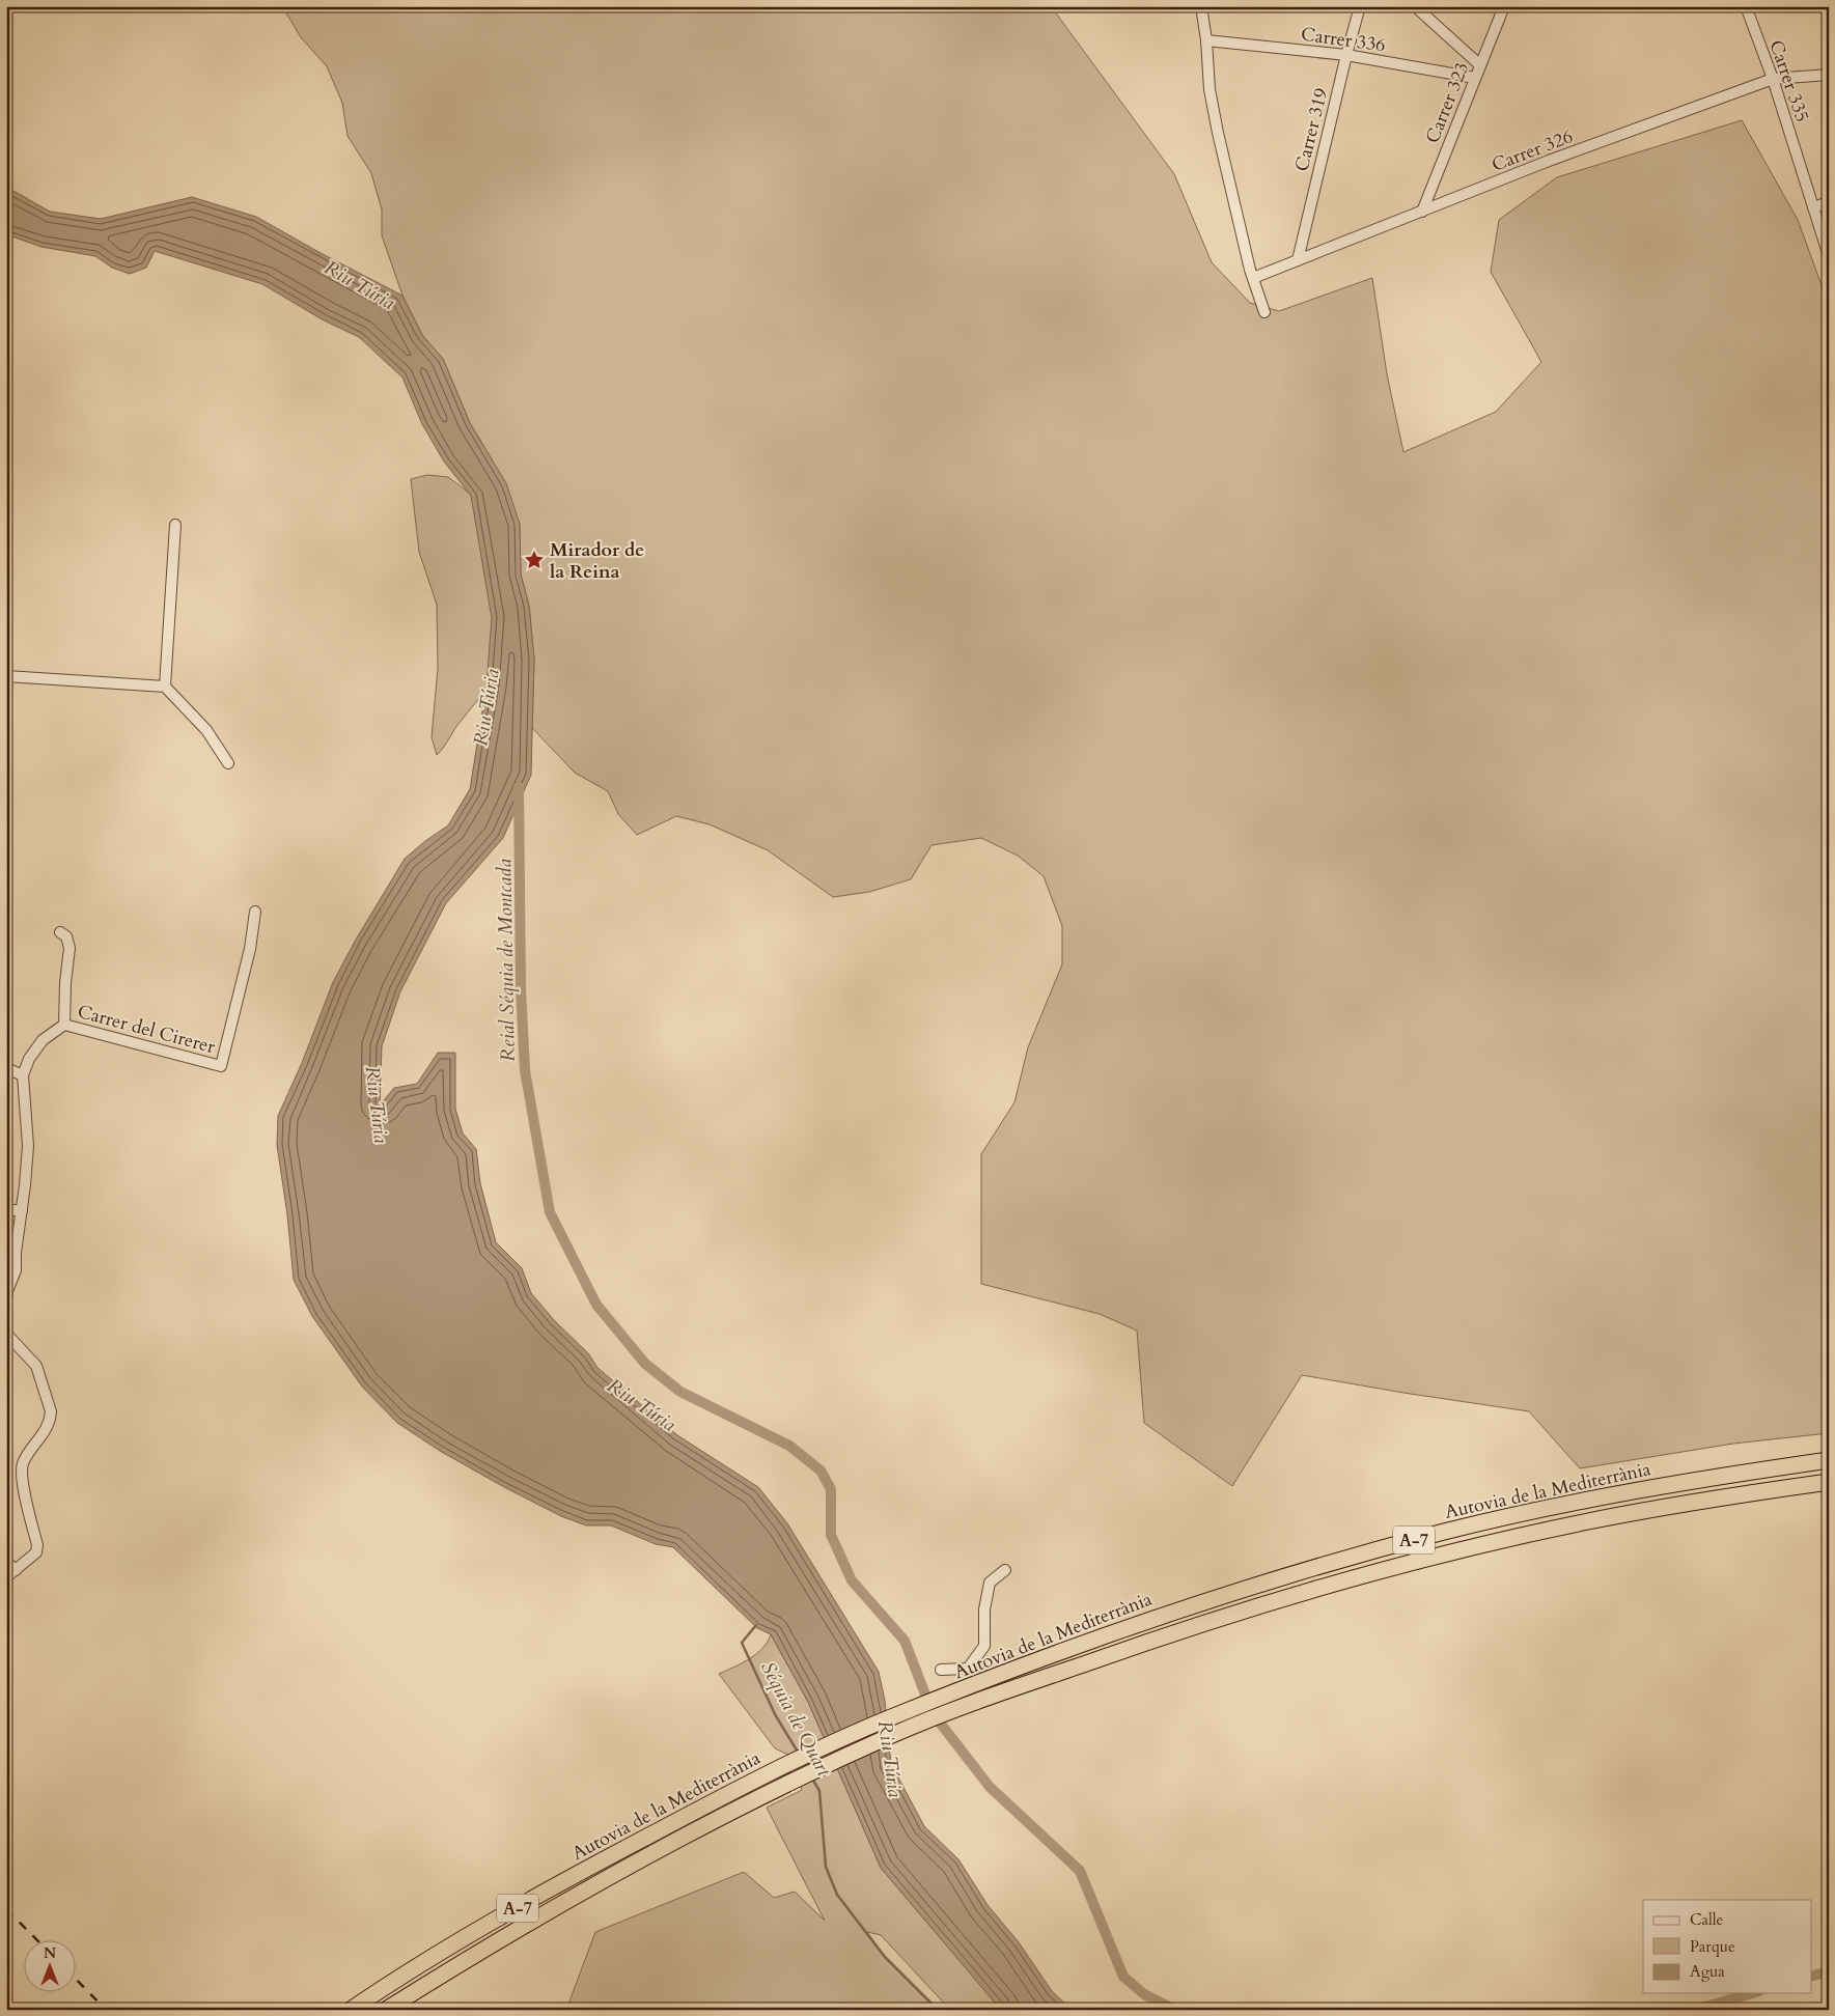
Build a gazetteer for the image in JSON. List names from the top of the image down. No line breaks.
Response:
{"streets":{"highway":["Autovia de la Mediterrània","A-7"],"street":["Carrer 336","Carrer 335","Carrer 323","Carrer 319","Carrer 326","Carrer del Cirerer"]},"crossings":[["Carrer 336","Carrer 323"],["Carrer 336","Carrer 319"],["Carrer 335","Carrer 326"],["Carrer 323","Carrer 326"],["Carrer 319","Carrer 326"]],"water":["Riu Túria","Reial Séquia de Montcada","Séquia de Quart"],"places":{"place":["Mirador de la Reina"]},"legend":["Calle","Parque","Agua"],"north":"top"}
